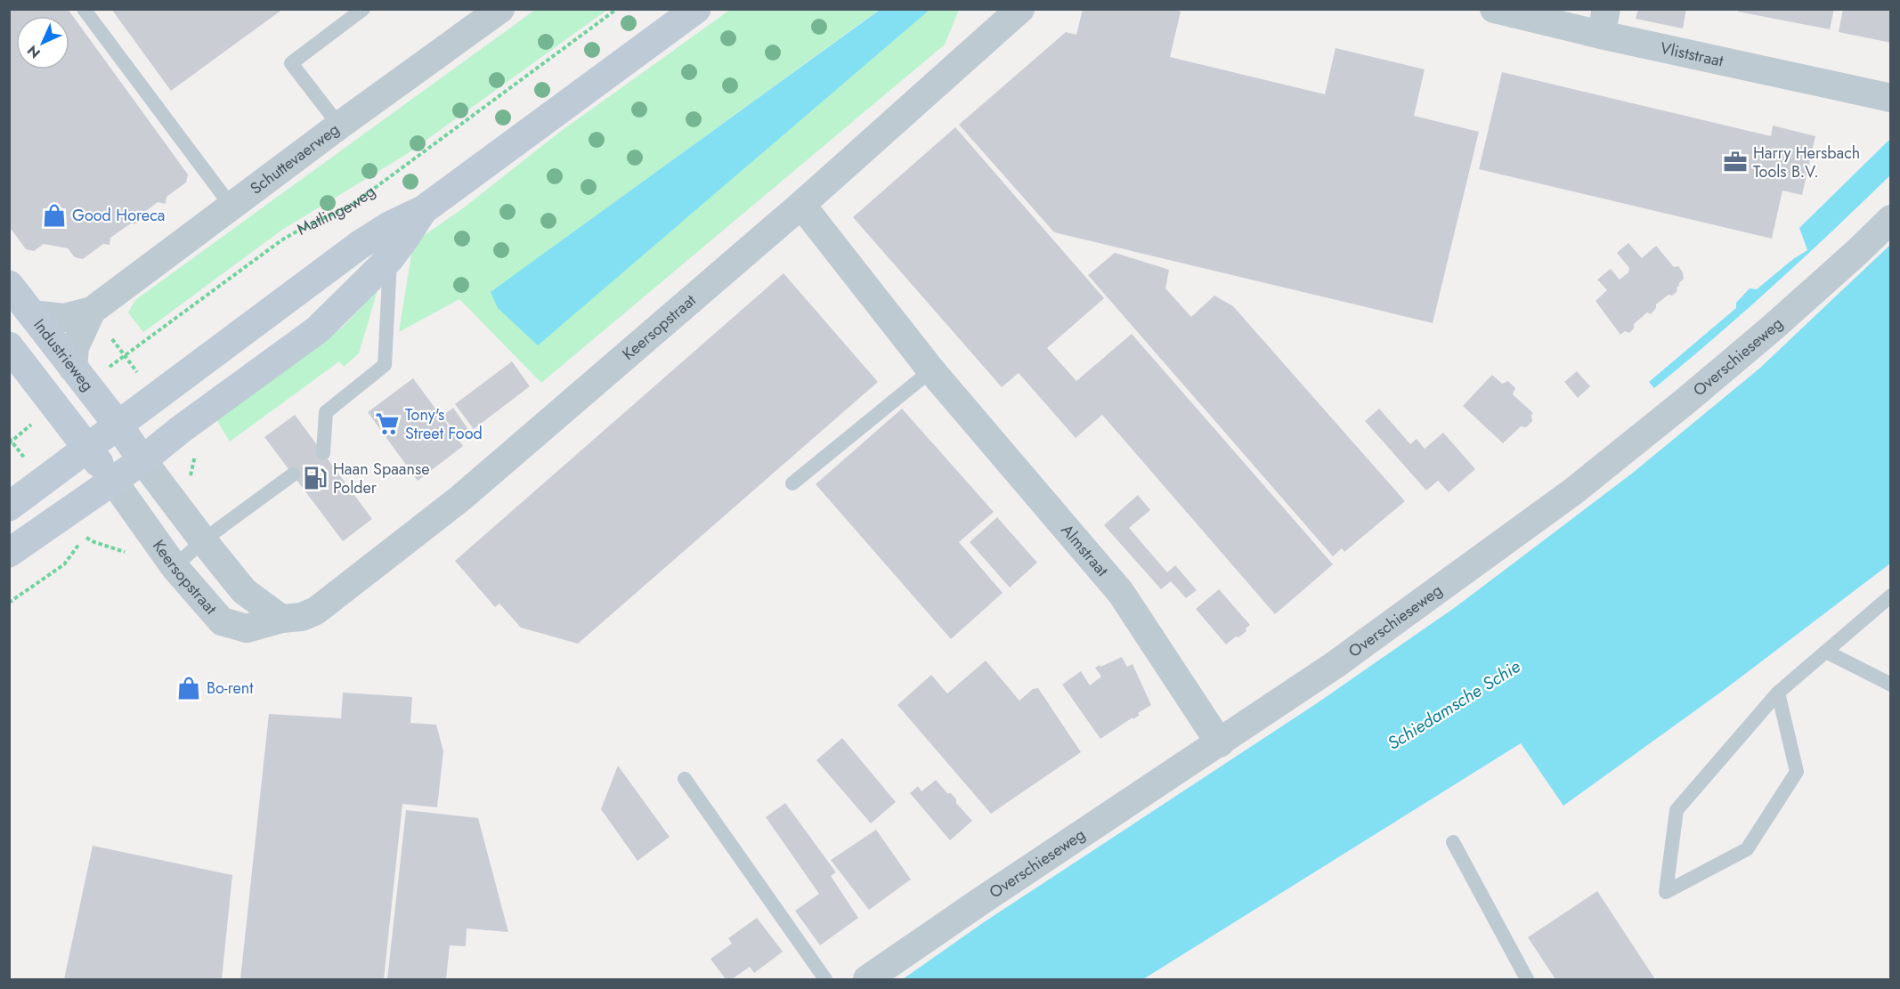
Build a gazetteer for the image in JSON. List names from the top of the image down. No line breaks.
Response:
{"streets":{"main road":["Industrieweg"],"street":["Vliststraat","Schuttevaerweg","Keersopstraat","Overschieseweg","Almstraat"],"path":["Matlingeweg"]},"crossings":[["Schuttevaerweg","Matlingeweg"],["Schuttevaerweg","Industrieweg"],["Matlingeweg","Industrieweg"],["Keersopstraat","Almstraat"],["Overschieseweg","Almstraat"]],"water":["Schiedamsche Schie"],"places":{"office":["Harry Hersbach Tools B.V."],"shop":["Good Horeca","Bo-rent"],"supermarket":["Tony's Street Food"],"fuel station":["Haan Spaanse Polder"]},"north":"bottom left"}
